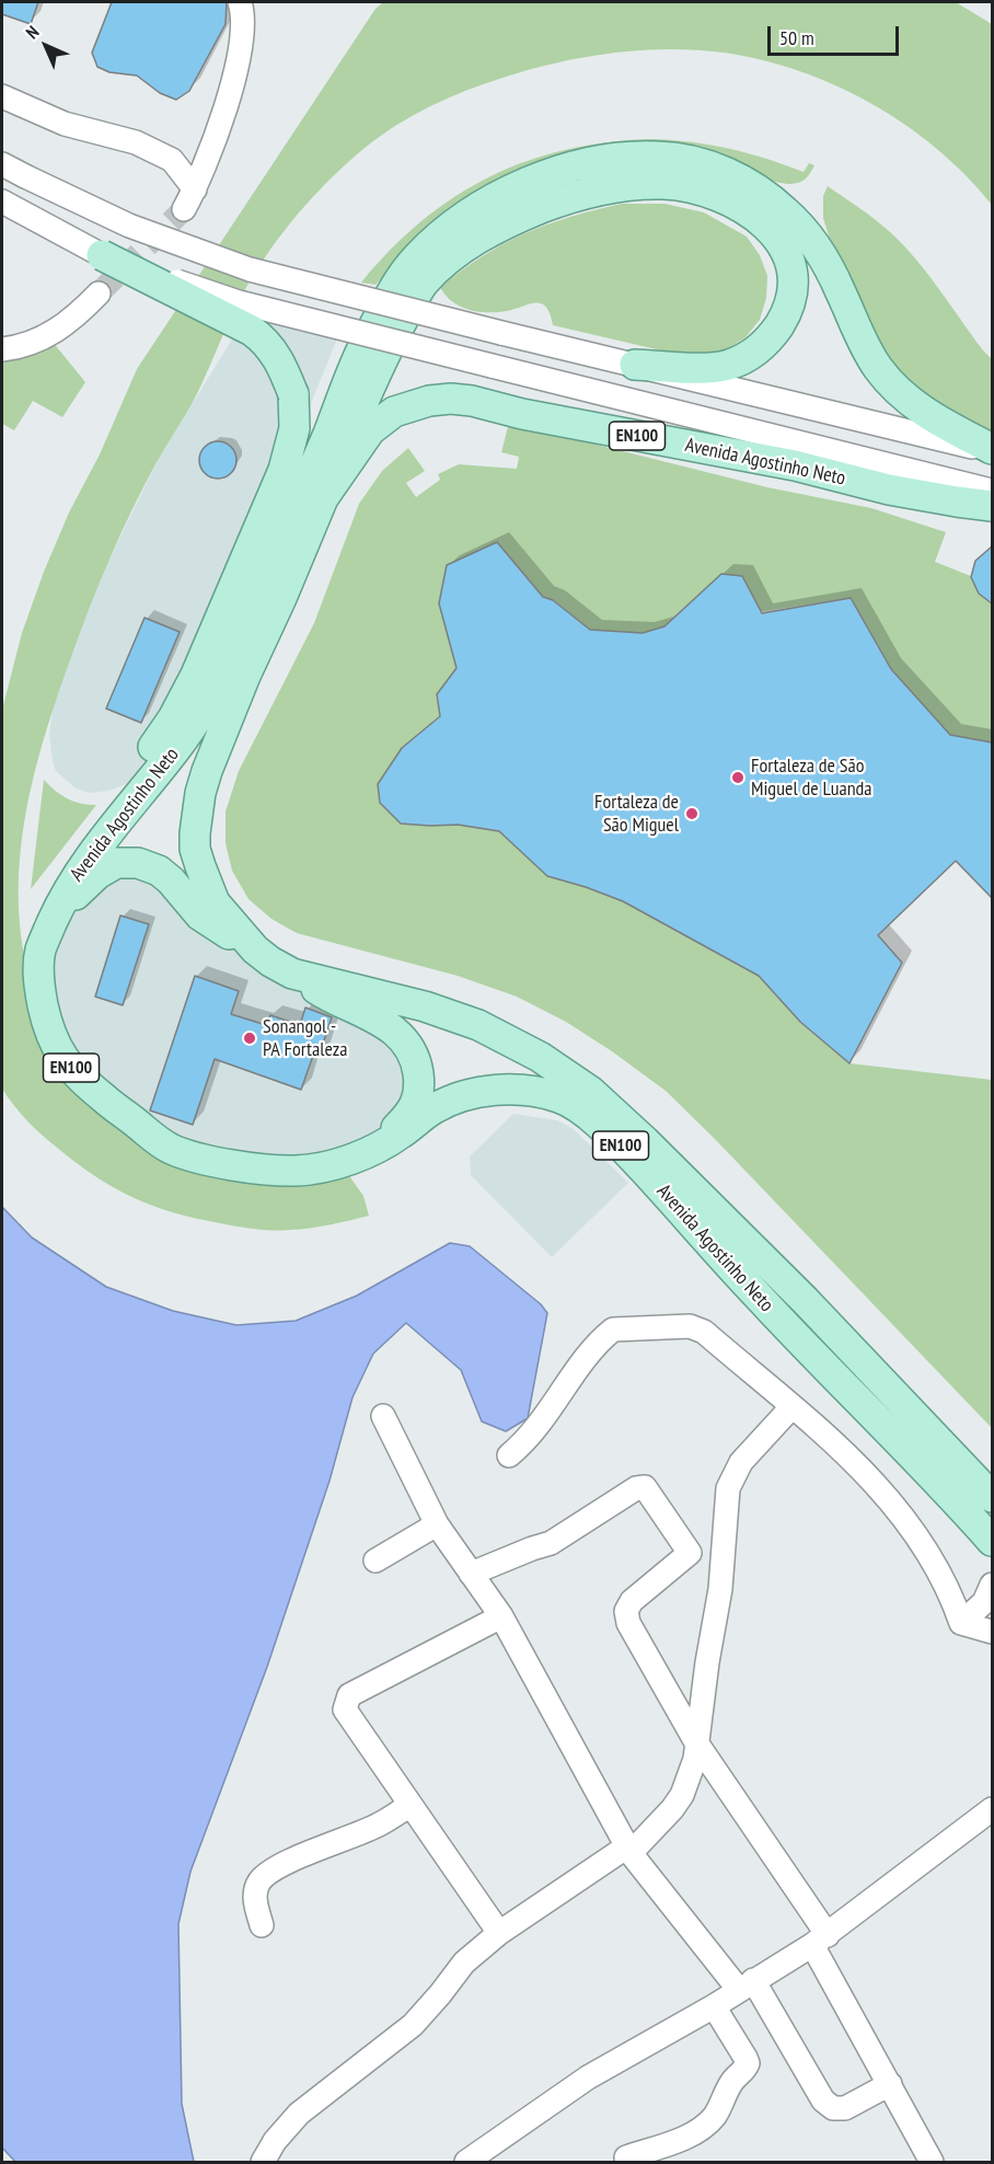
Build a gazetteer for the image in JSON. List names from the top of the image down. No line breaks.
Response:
{"streets":{"main road":["EN100","Avenida Agostinho Neto"]},"places":["Fortaleza de São Miguel de Luanda","Fortaleza de São Miguel","Sonangol - PA Fortaleza"],"scale_bar":"50 m","north":"top left"}
